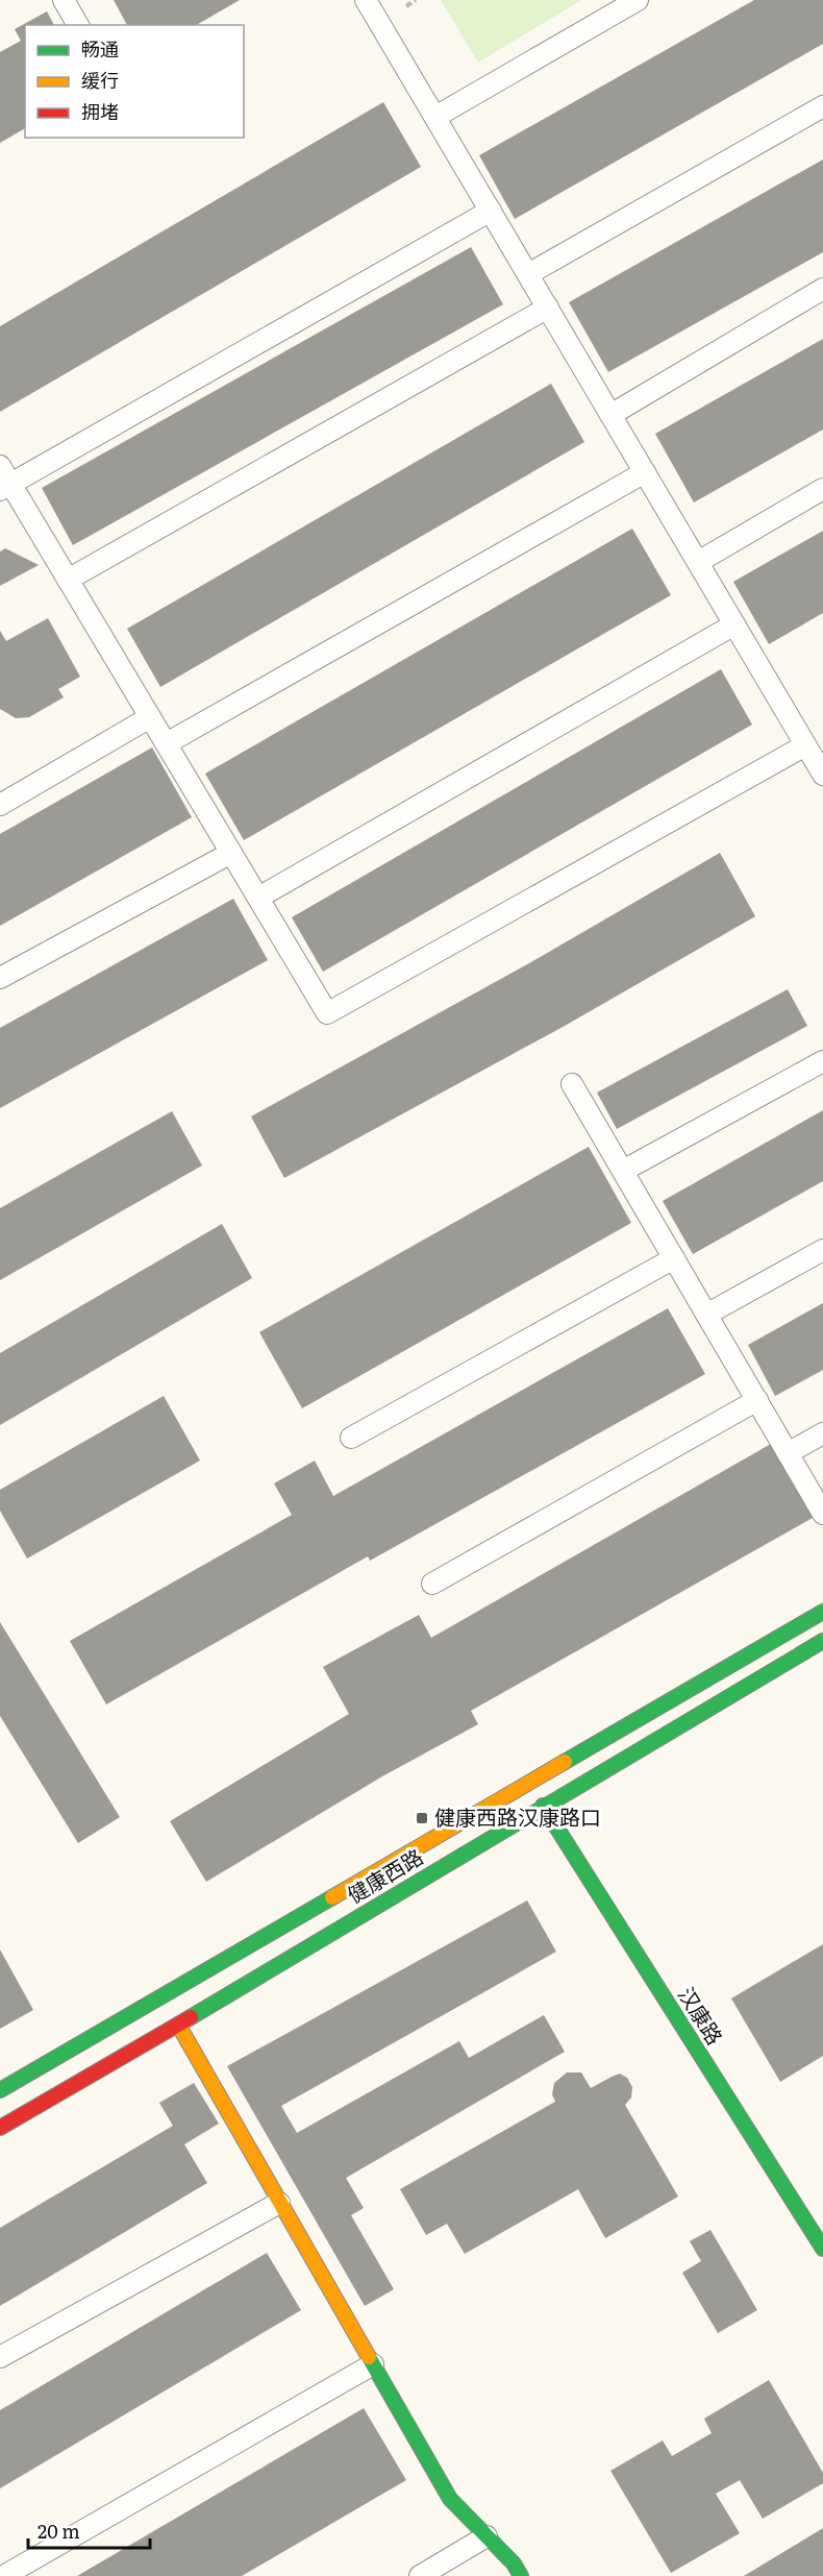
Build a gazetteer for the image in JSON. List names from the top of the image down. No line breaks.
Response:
{"streets":{"street":["健康西路","汉康路"]},"crossings":[["健康西路","汉康路"]],"places":{"transit":["健康西路汉康路口"]},"legend":["畅通","缓行","拥堵"],"scale_bar":"20 m"}
